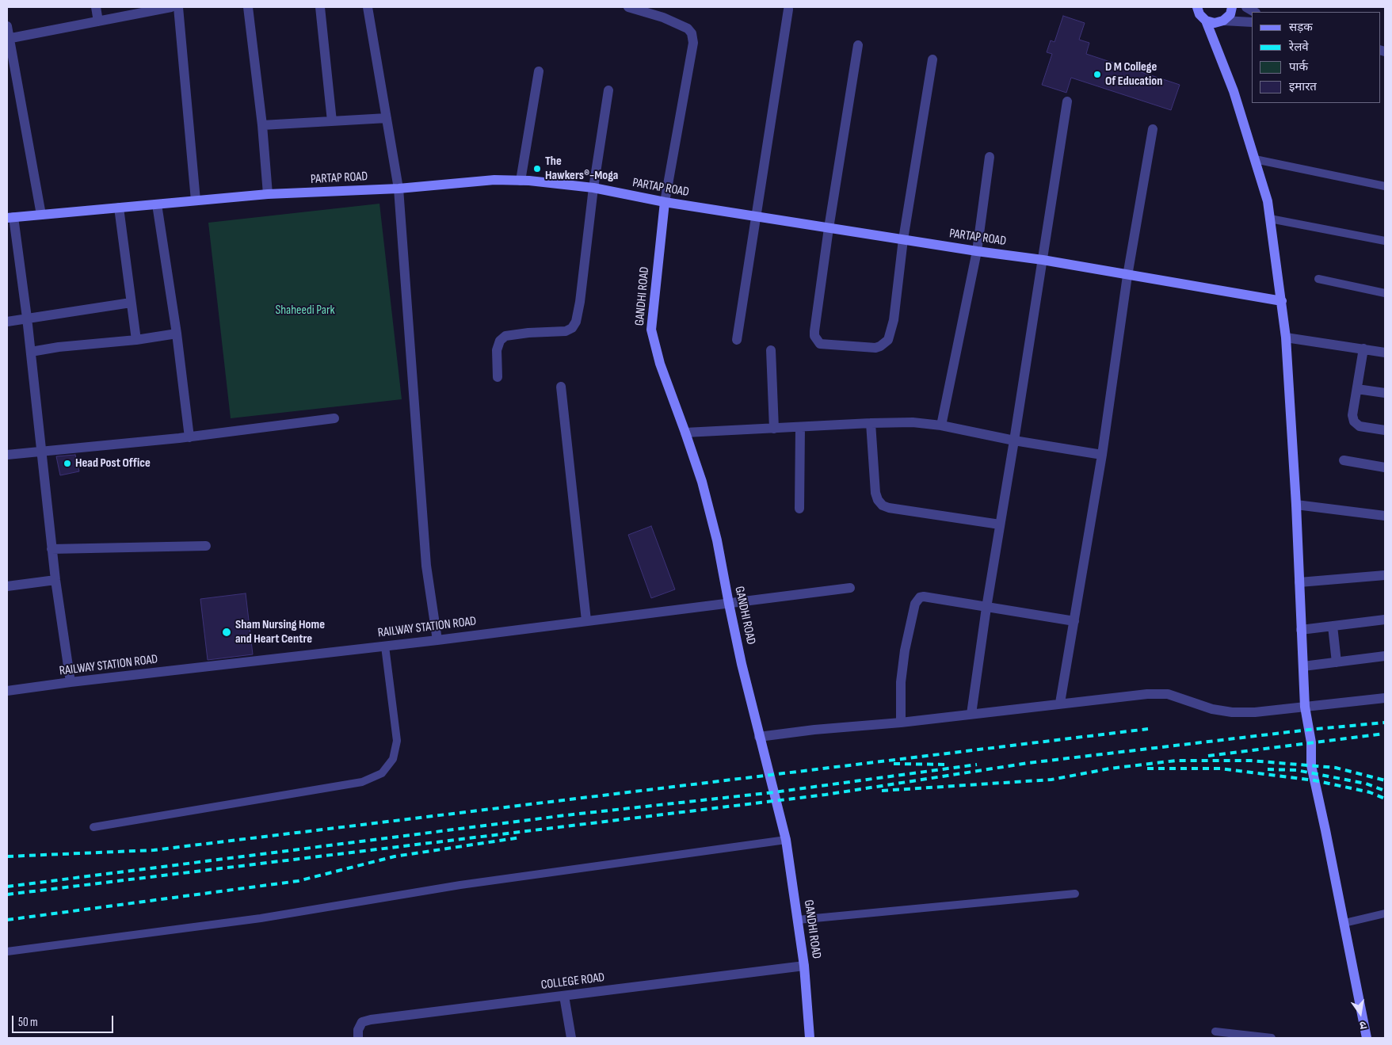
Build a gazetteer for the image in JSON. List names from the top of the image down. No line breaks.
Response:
{"streets":{"street":["PARTAP ROAD","GANDHI ROAD","RAILWAY STATION ROAD","COLLEGE ROAD"]},"crossings":[["PARTAP ROAD","GANDHI ROAD"],["GANDHI ROAD","RAILWAY STATION ROAD"],["GANDHI ROAD","COLLEGE ROAD"]],"parks":["Shaheedi Park"],"places":["D M College Of Education","The Hawkers®-Moga","Head Post Office","Sham Nursing Home and Heart Centre"],"legend":["सड़क","रेलवे","पार्क","इमारत"],"scale_bar":"50 m","north":"bottom"}
